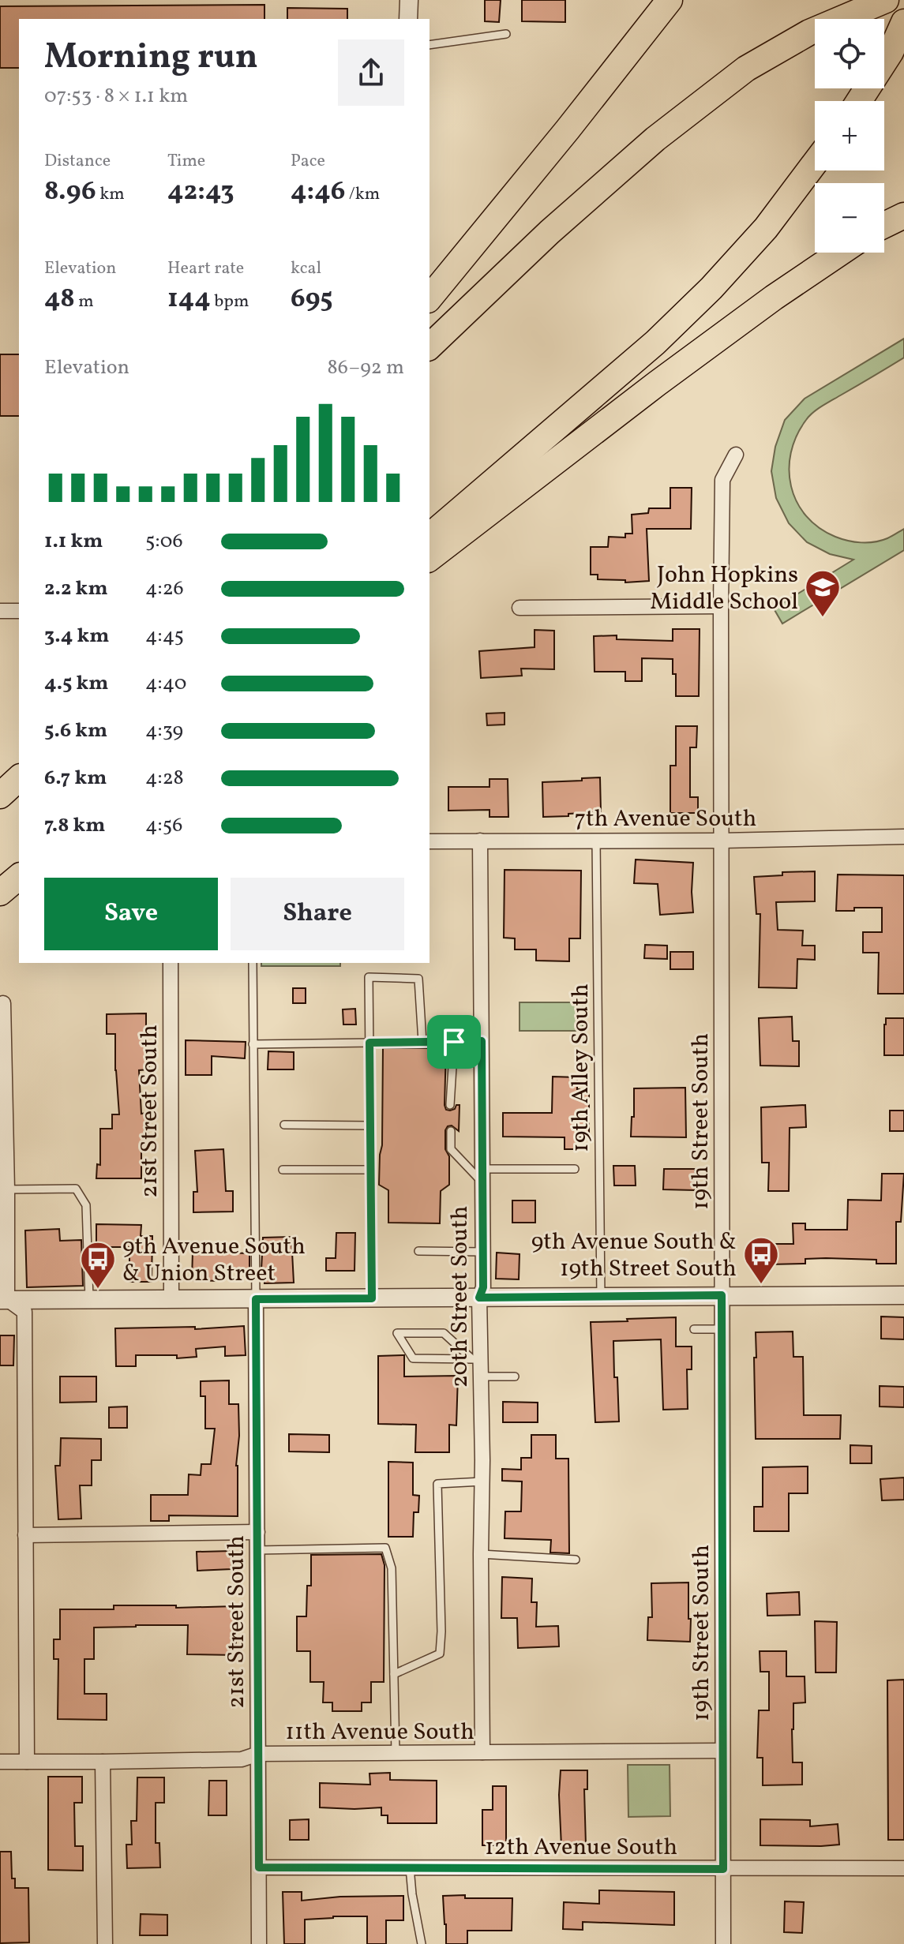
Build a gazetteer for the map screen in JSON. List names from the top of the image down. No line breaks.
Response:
{"streets":{"street":["7th Avenue South","21st Street South","19th Street South","20th Street South","11th Avenue South","12th Avenue South"],"lane":["19th Alley South"]},"crossings":[["7th Avenue South","19th Alley South"],["7th Avenue South","19th Street South"],["7th Avenue South","20th Street South"],["21st Street South","11th Avenue South"],["21st Street South","12th Avenue South"],["19th Street South","11th Avenue South"],["19th Street South","12th Avenue South"],["20th Street South","11th Avenue South"]],"places":{"school or university":["John Hopkins Middle School"],"bus stop":["9th Avenue South & 19th Street South","9th Avenue South & Union Street"]},"page":{"map_buttons":["+","−"],"heading":["Morning run","07:53 · 8 × 1.1 km"],"stats":[["Distance","8.96 km"],["Time","42:43"],["Pace","4:46 /km"],["Elevation","48 m"],["Heart rate","144 bpm"],["kcal","695"]],"chart":["Elevation","86–92 m"],"list":[{"name":"1.1 km","note":"5:06"},{"name":"2.2 km","note":"4:26"},{"name":"3.4 km","note":"4:45"},{"name":"4.5 km","note":"4:40"},{"name":"5.6 km","note":"4:39"},{"name":"6.7 km","note":"4:28"},{"name":"7.8 km","note":"4:56"}],"buttons":["Save","Share"]}}
